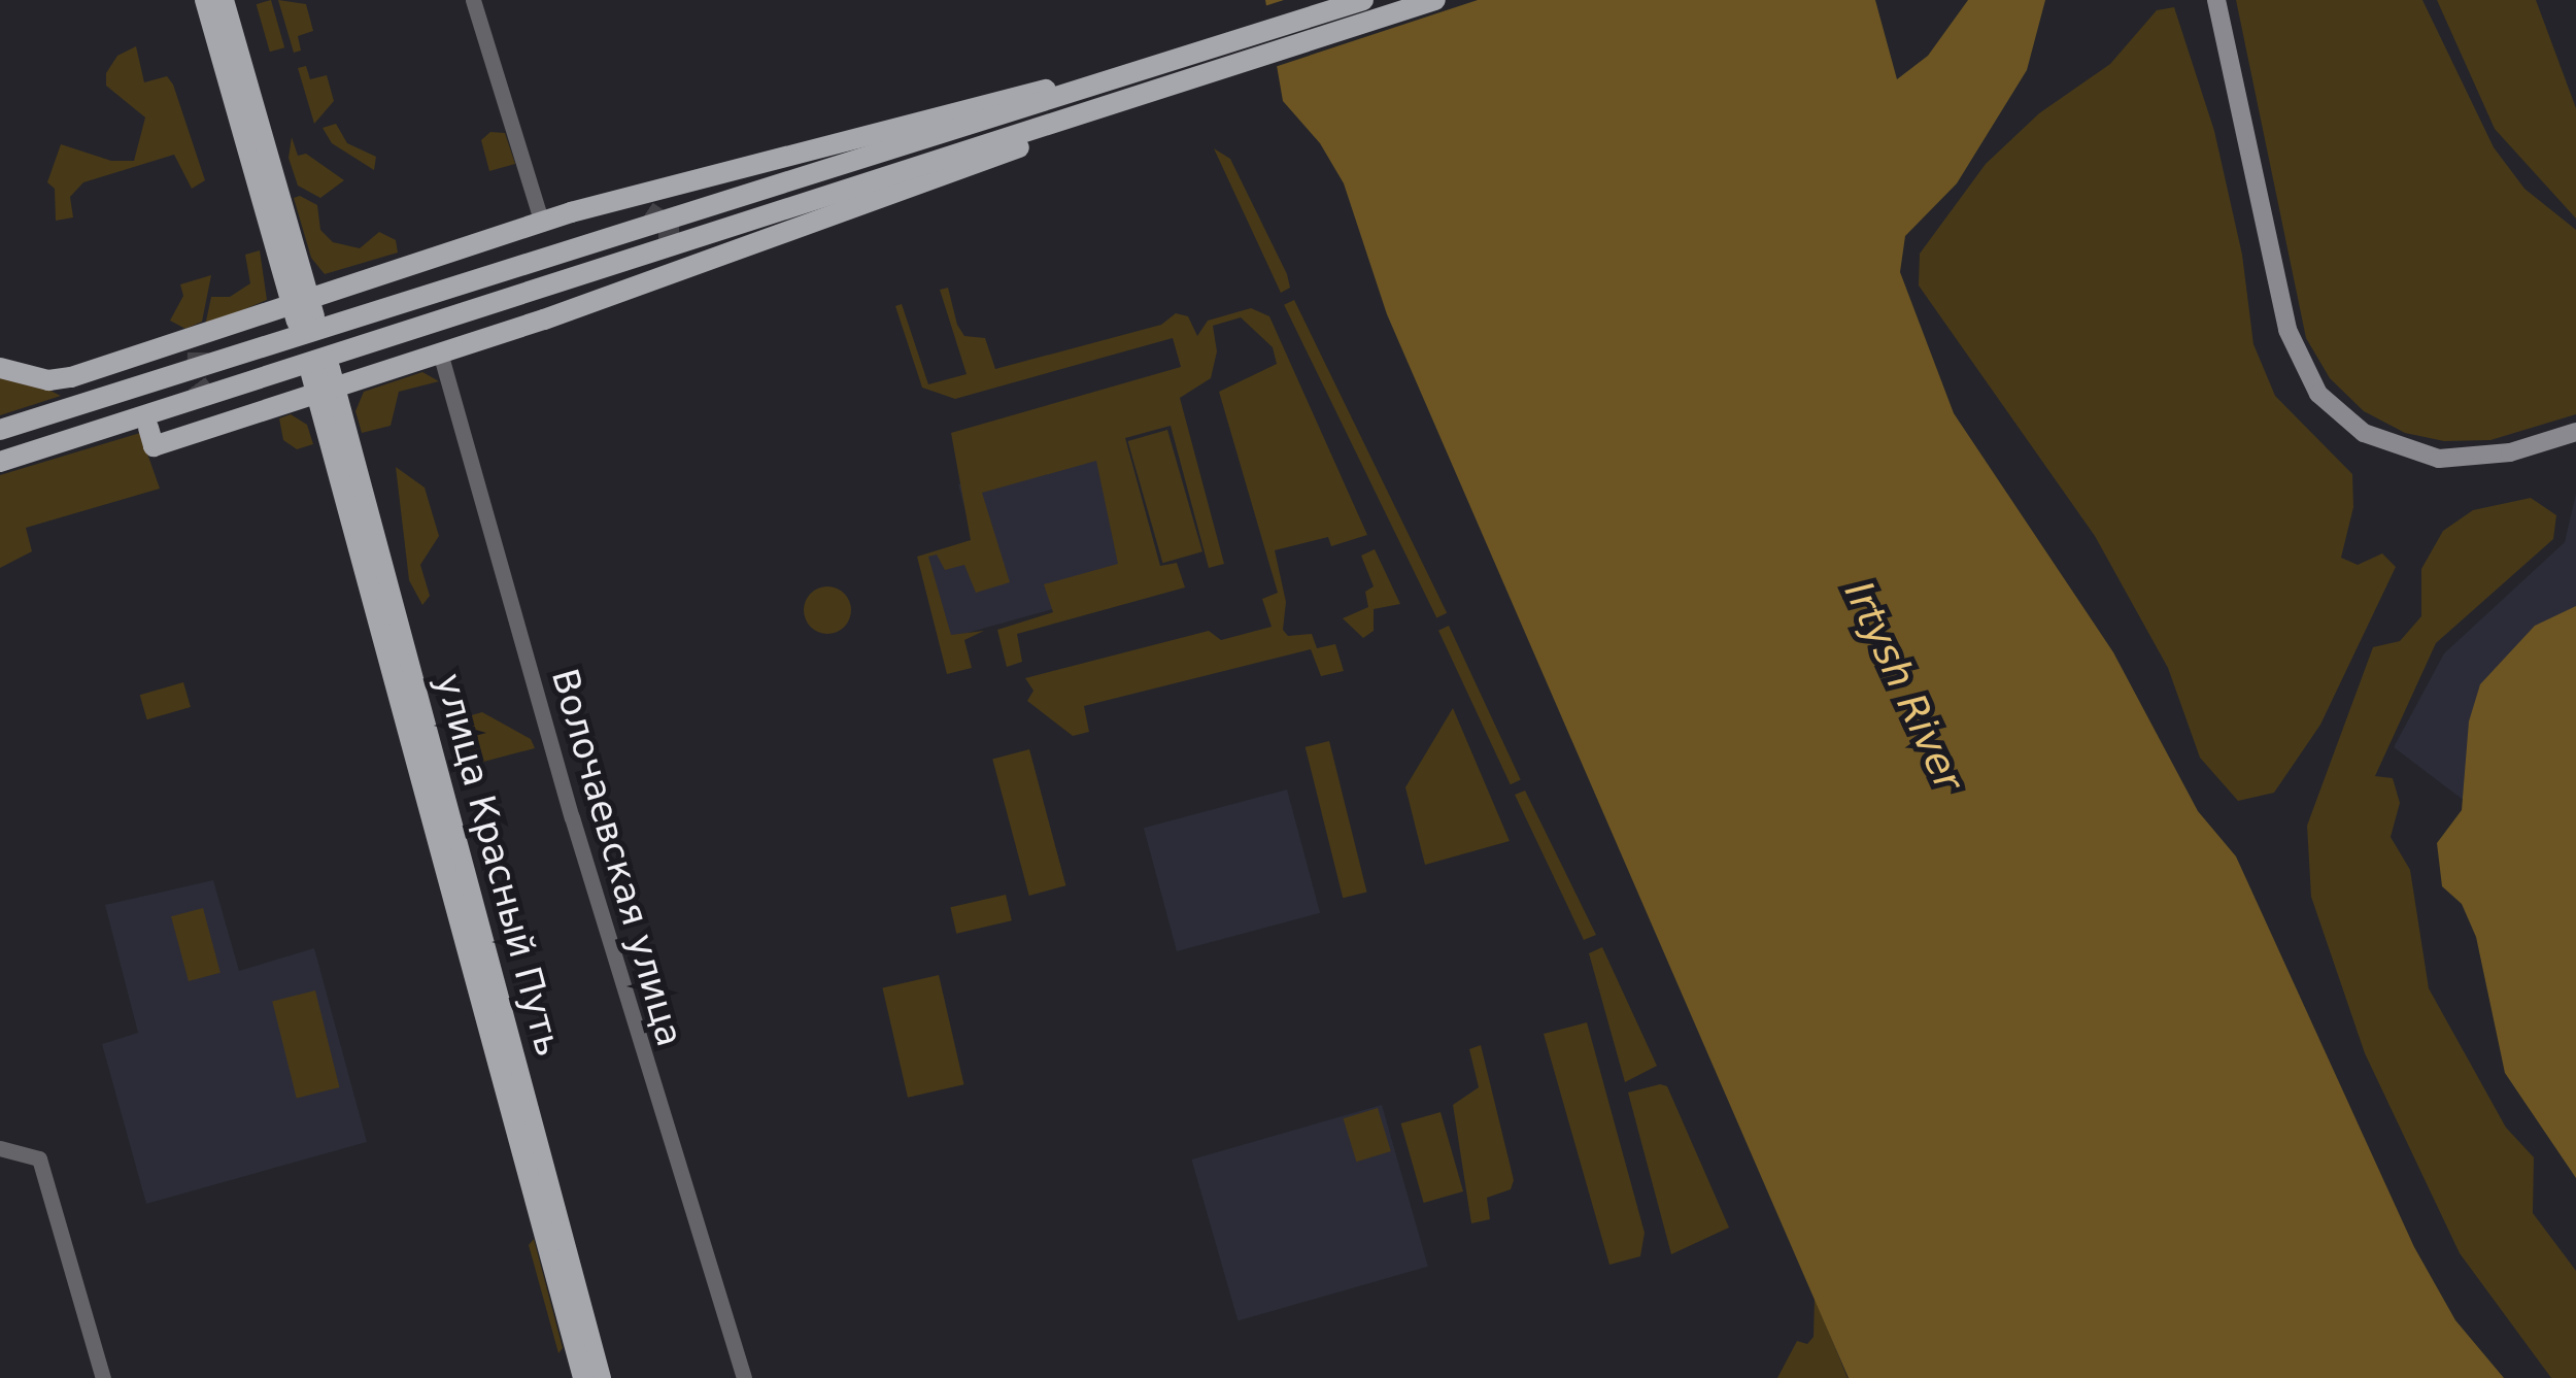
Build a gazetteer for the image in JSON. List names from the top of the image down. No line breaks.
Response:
{"streets":{"main road":["улица Красный Путь"],"street":["Волочаевская улица"]},"water":["Irtysh River"]}
